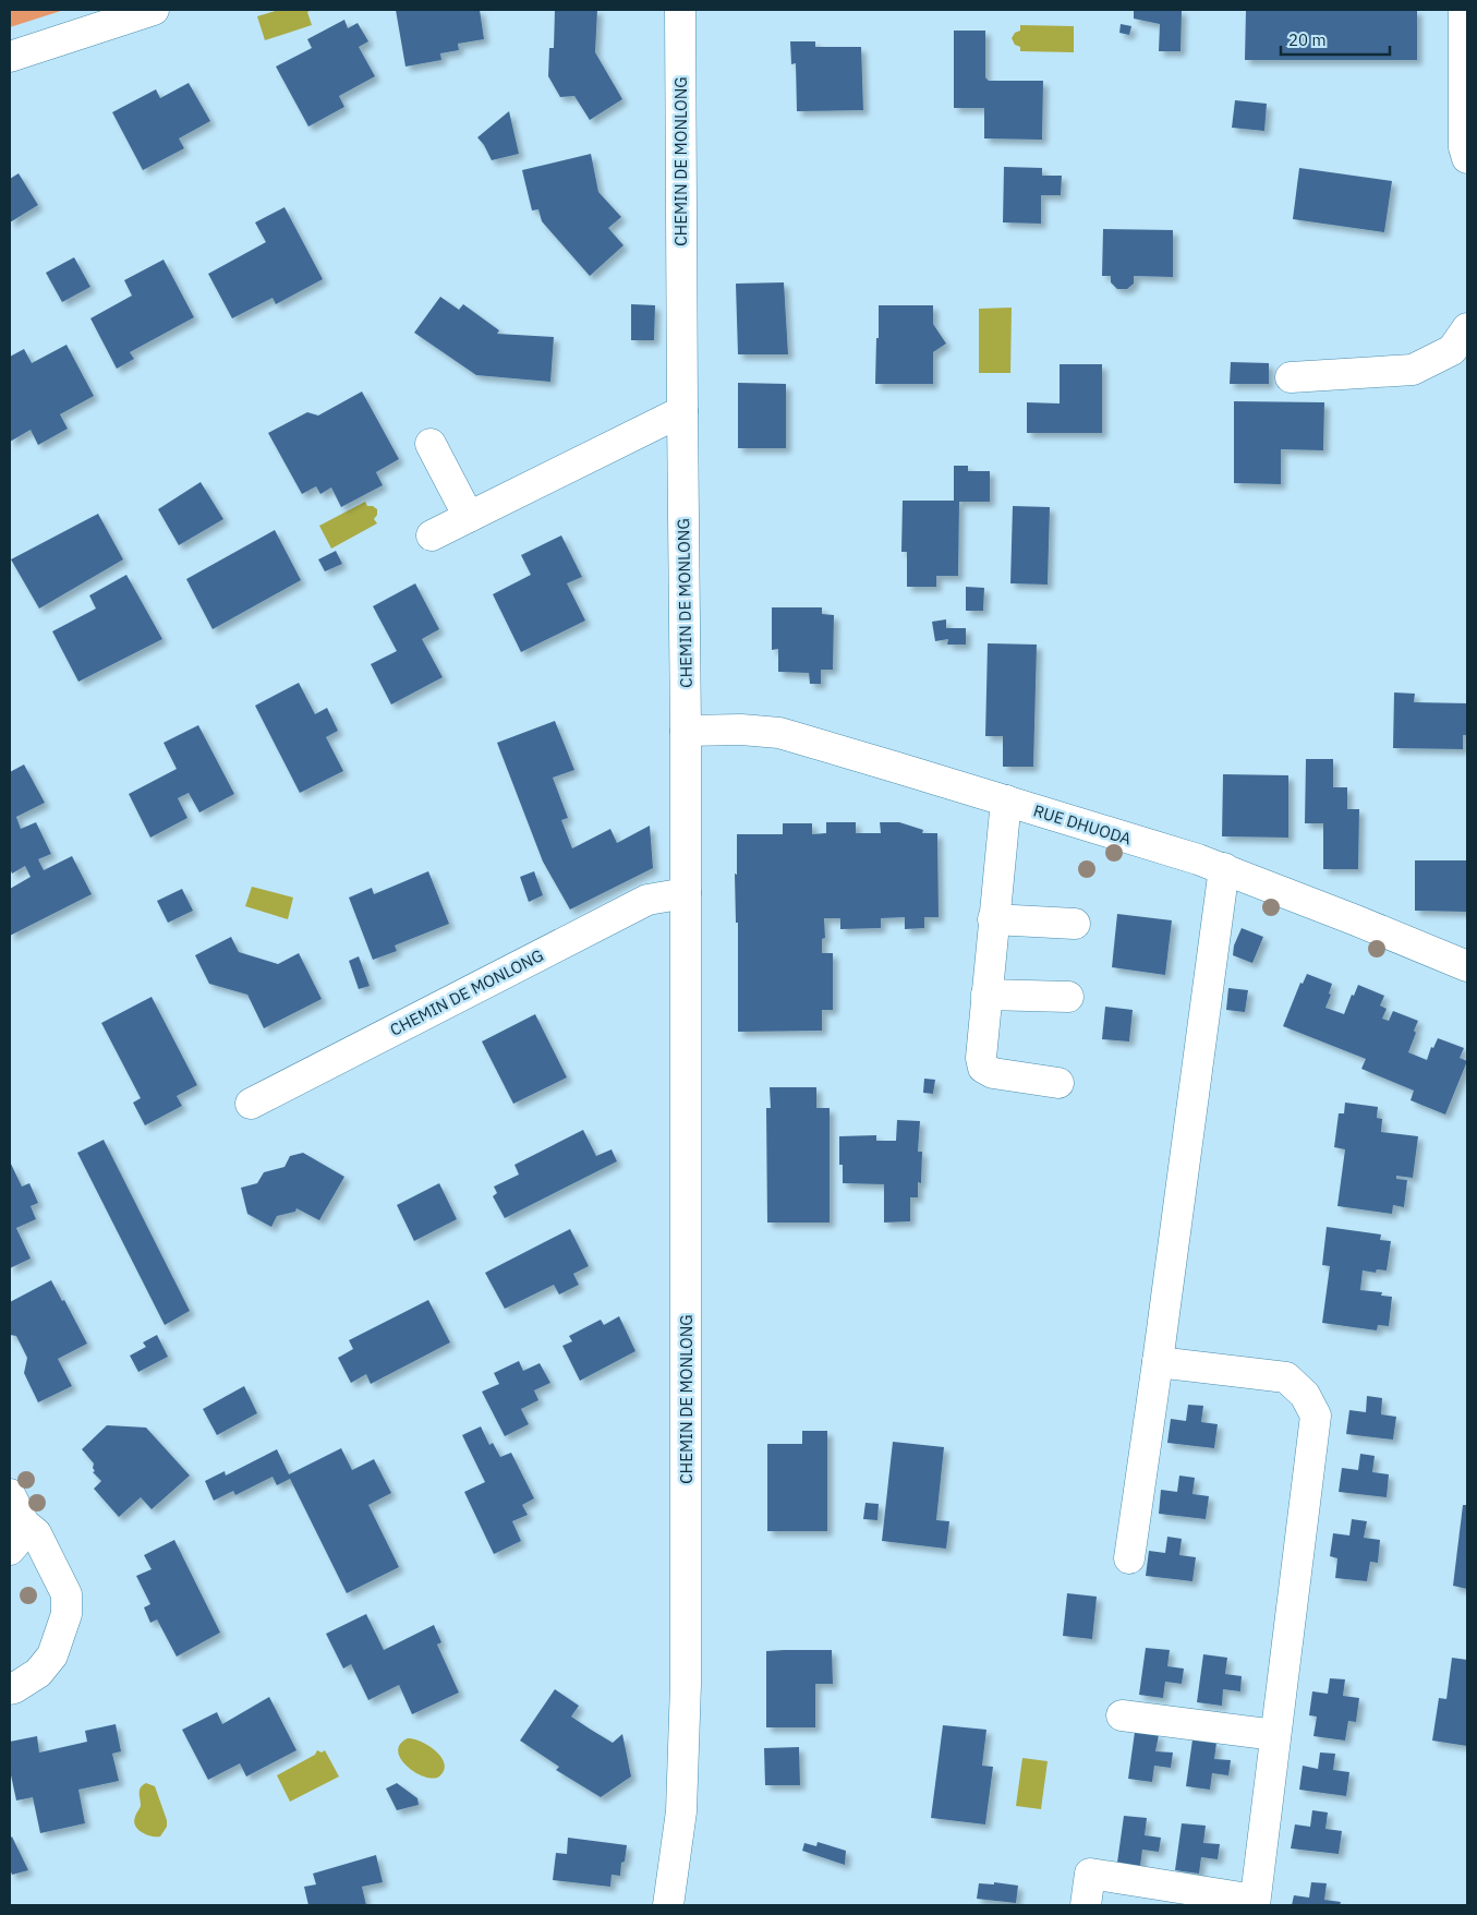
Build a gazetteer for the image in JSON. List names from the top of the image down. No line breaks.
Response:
{"streets":{"street":["CHEMIN DE MONLONG","RUE DHUODA"]},"crossings":[["CHEMIN DE MONLONG","RUE DHUODA"]],"scale_bar":"20 m"}
